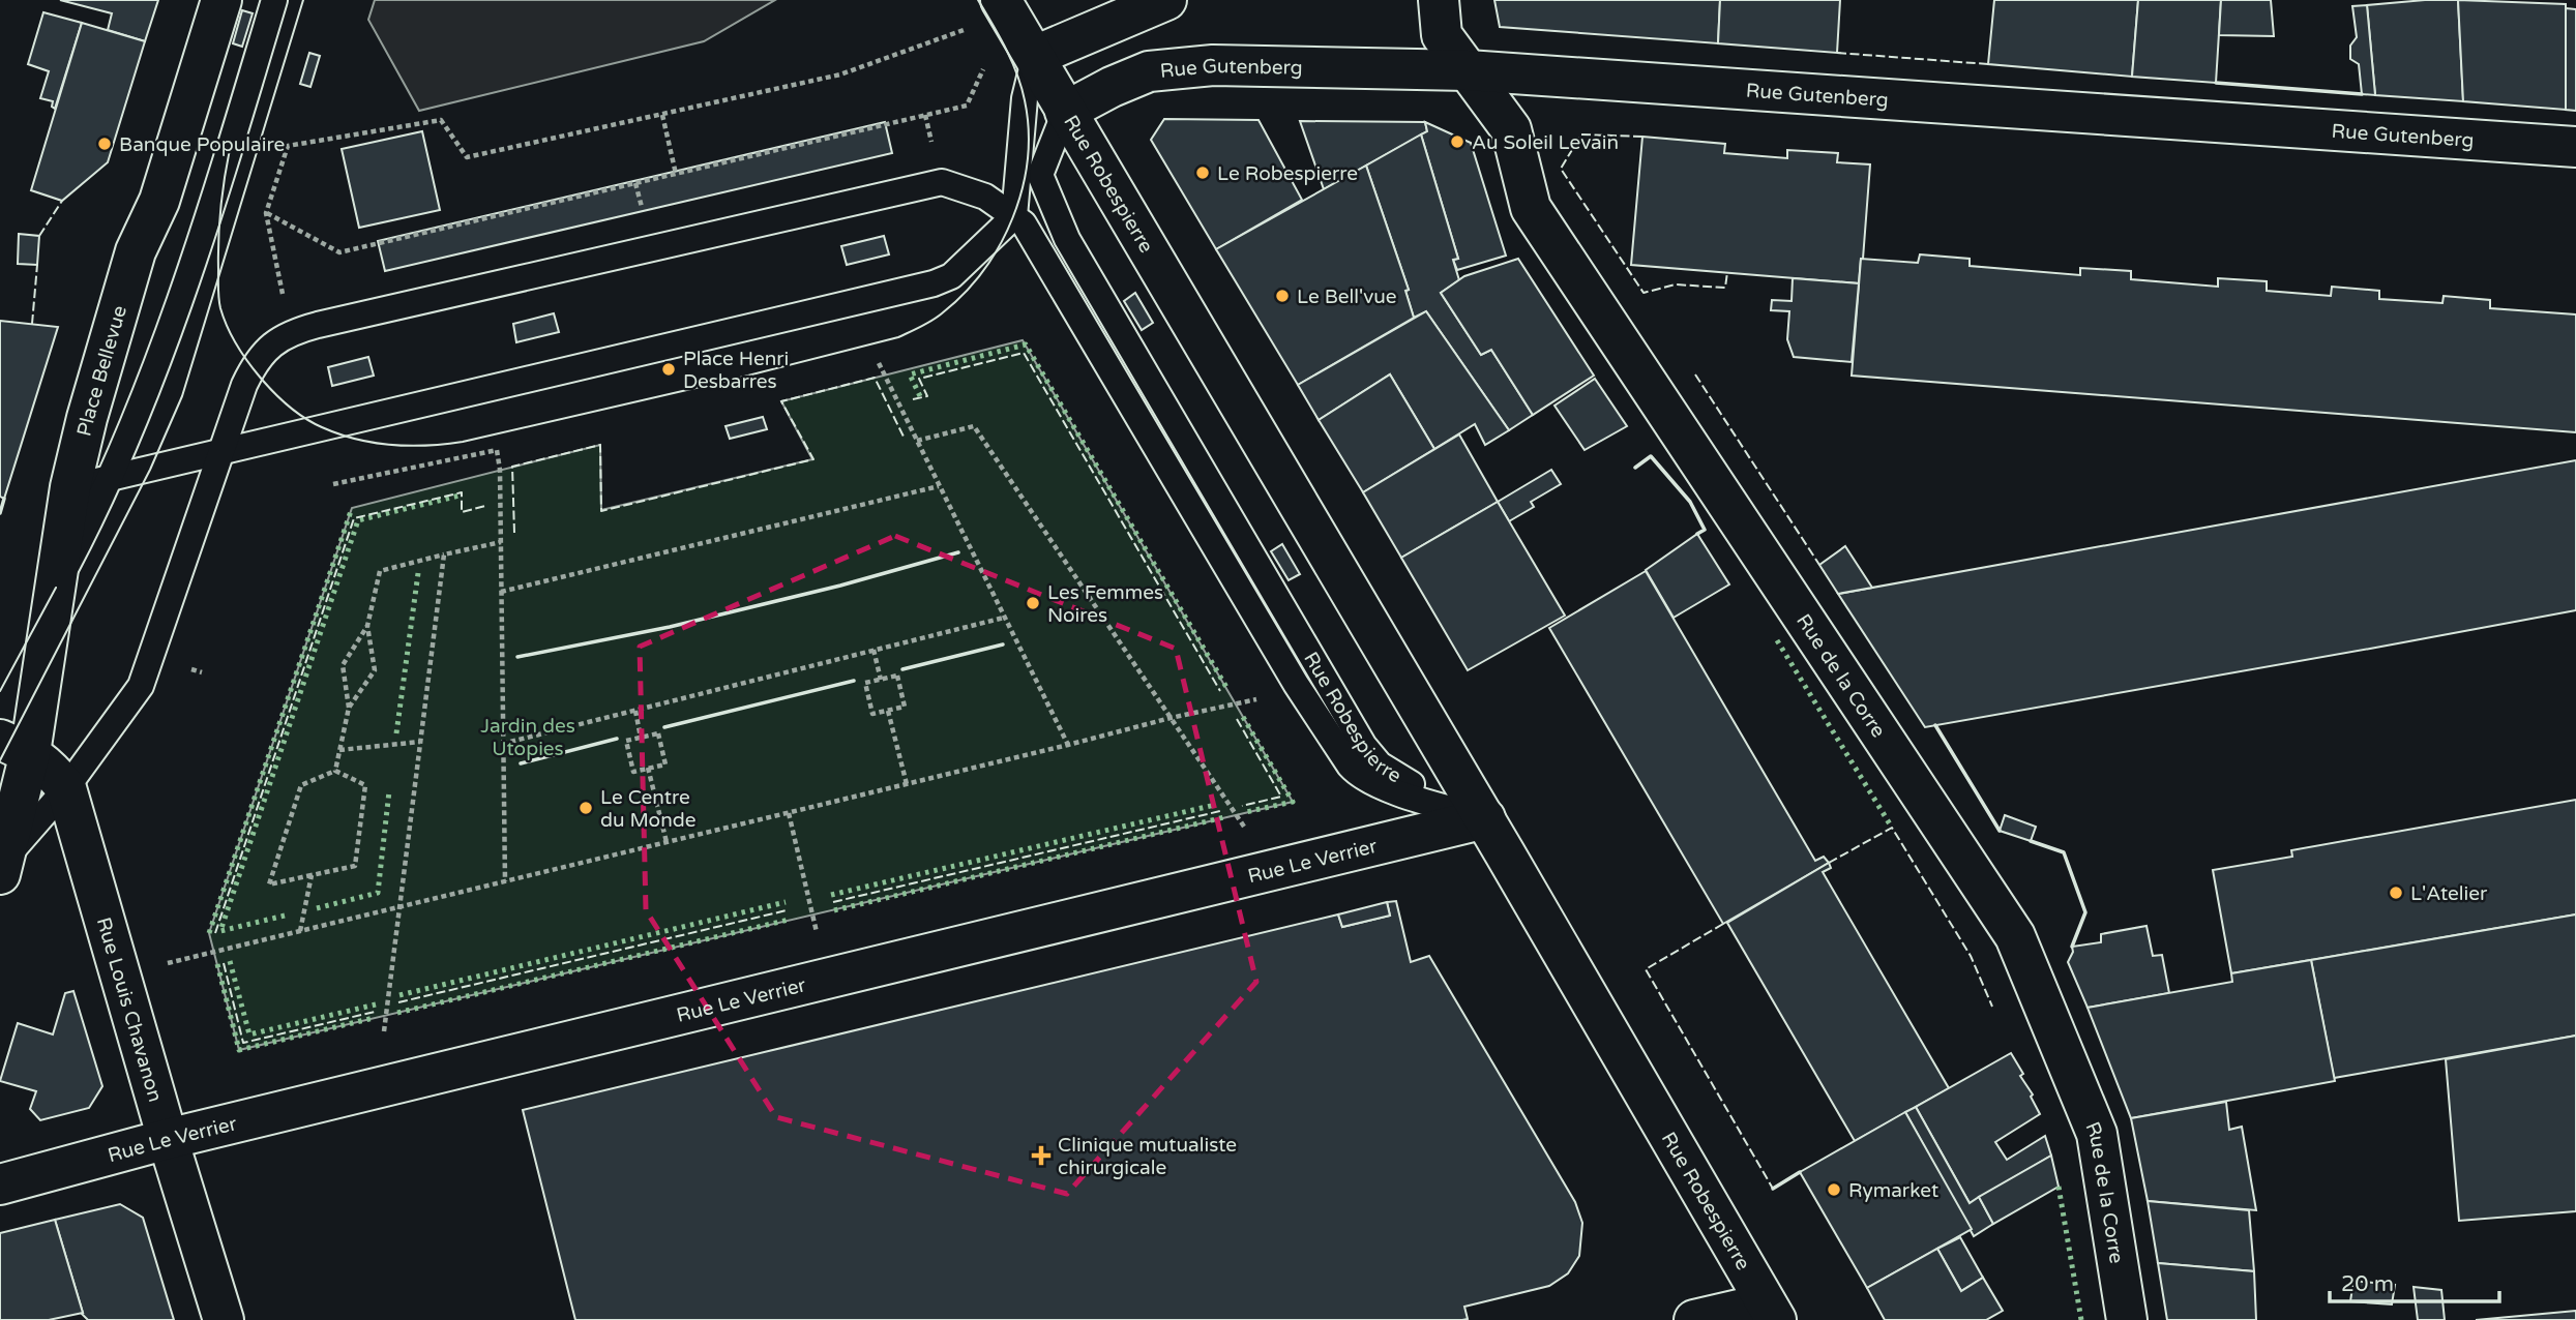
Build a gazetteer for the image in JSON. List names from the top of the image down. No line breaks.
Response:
{"streets":{"street":["Rue Gutenberg","Rue Robespierre","Place Bellevue","Rue de la Corre","Rue Le Verrier","Rue Louis Chavanon"]},"crossings":[["Rue Gutenberg","Rue Robespierre"],["Rue Gutenberg","Rue de la Corre"],["Rue Robespierre","Rue Le Verrier"],["Place Bellevue","Rue Louis Chavanon"],["Rue Le Verrier","Rue Louis Chavanon"]],"parks":["Jardin des Utopies"],"places":{"other":["Au Soleil Levain","Banque Populaire","Le Robespierre","Le Bell'vue","Place Henri Desbarres","Les Femmes Noires","Le Centre du Monde","L'Atelier","Rymarket"],"health":["Clinique mutualiste chirurgicale"]},"scale_bar":"20 m"}
